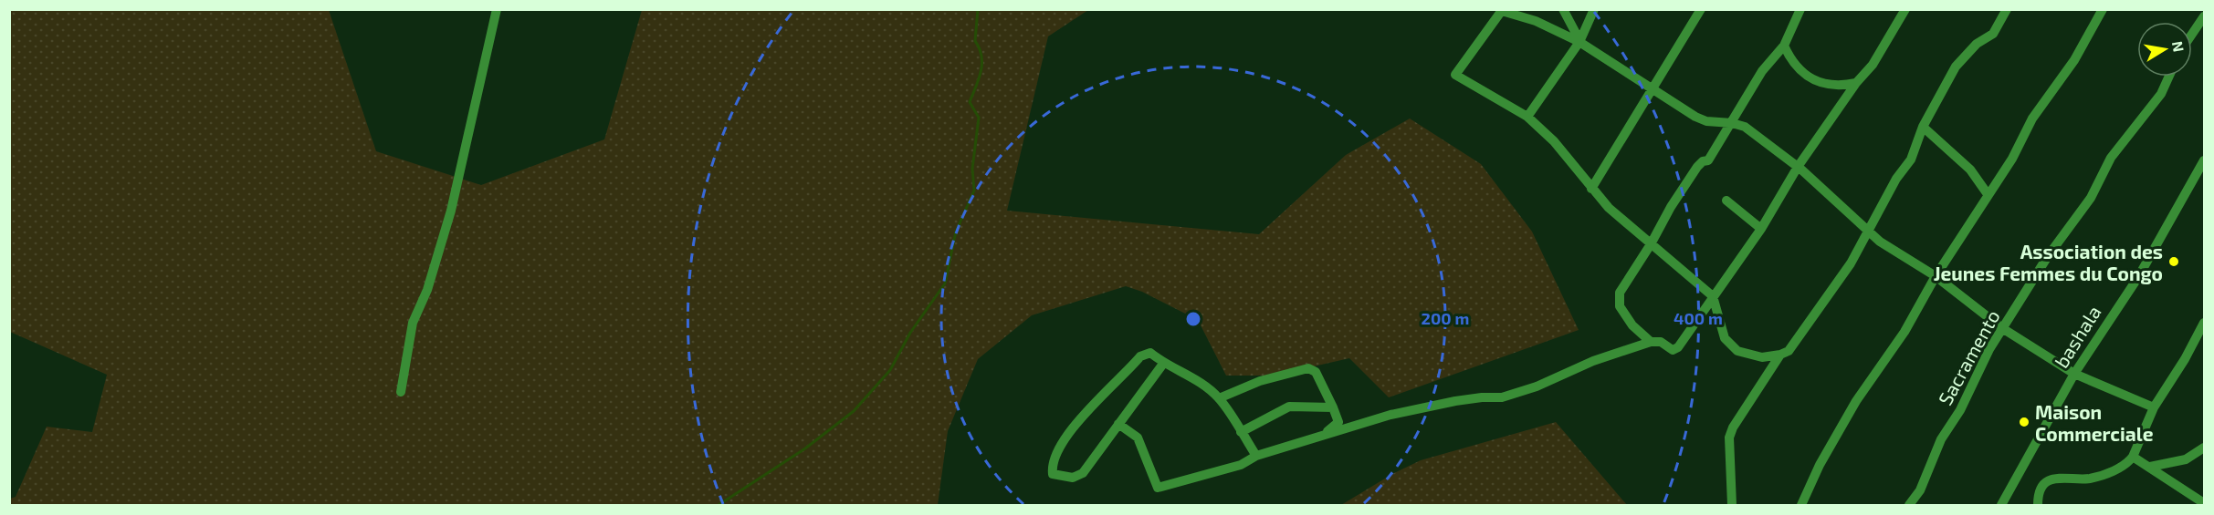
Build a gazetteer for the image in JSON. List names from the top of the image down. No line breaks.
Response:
{"streets":{"street":["bashala","Sacramento"]},"places":["Association des Jeunes Femmes du Congo","Maison Commerciale"],"north":"right","rings":["200 m","400 m"]}
